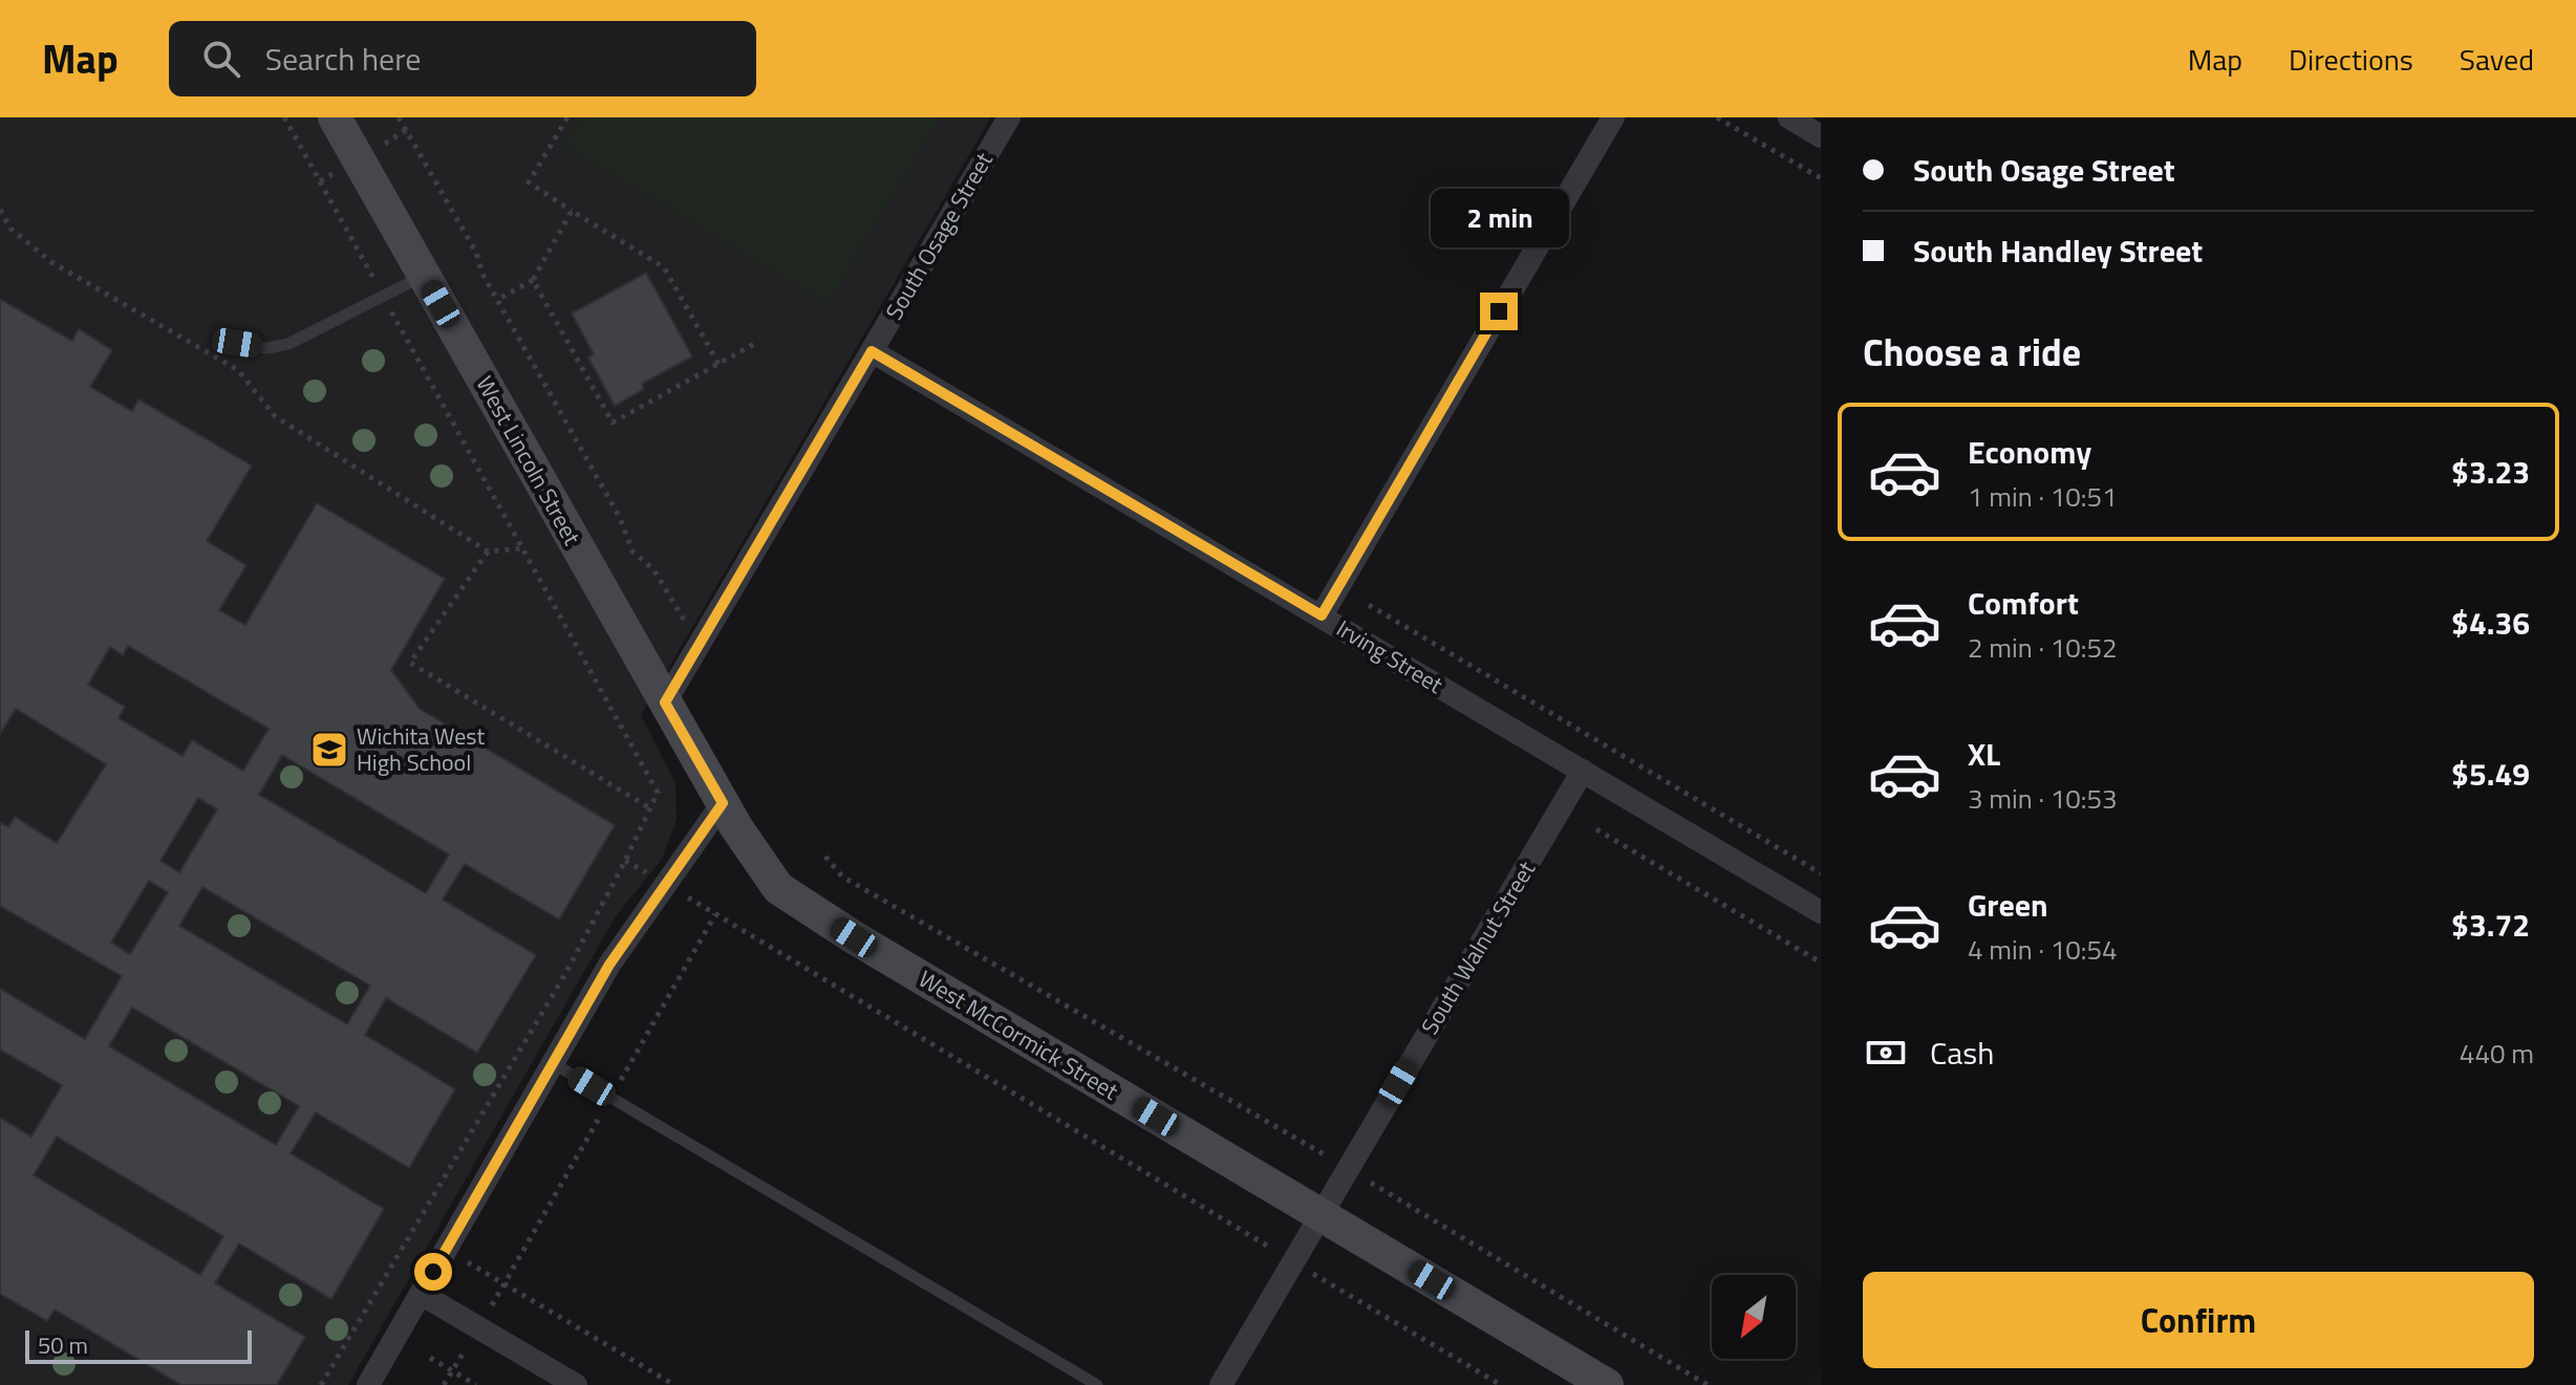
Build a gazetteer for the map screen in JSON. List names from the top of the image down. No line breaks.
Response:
{"streets":{"street":["South Osage Street","West Lincoln Street","Irving Street","South Walnut Street","West McCormick Street"]},"crossings":[["South Osage Street","West Lincoln Street"],["South Osage Street","Irving Street"],["West Lincoln Street","West McCormick Street"],["Irving Street","South Walnut Street"],["South Walnut Street","West McCormick Street"]],"places":{"school or university":["Wichita West High School"]},"scale_bar":"50 m","north":"bottom left","page":{"header":"Map","search":"Search here","nav":["Map","Directions","Saved"],"banner":["South Osage Street","South Handley Street"],"bubble":"2 min","heading":"Choose a ride","list":[{"name":"Economy","note":"1 min · 10:51","value":"$3.23"},{"name":"Comfort","note":"2 min · 10:52","value":"$4.36"},{"name":"XL","note":"3 min · 10:53","value":"$5.49"},{"name":"Green","note":"4 min · 10:54","value":"$3.72"}],"pay":["Cash","440 m"],"buttons":"Confirm","scale":"50 m"}}
